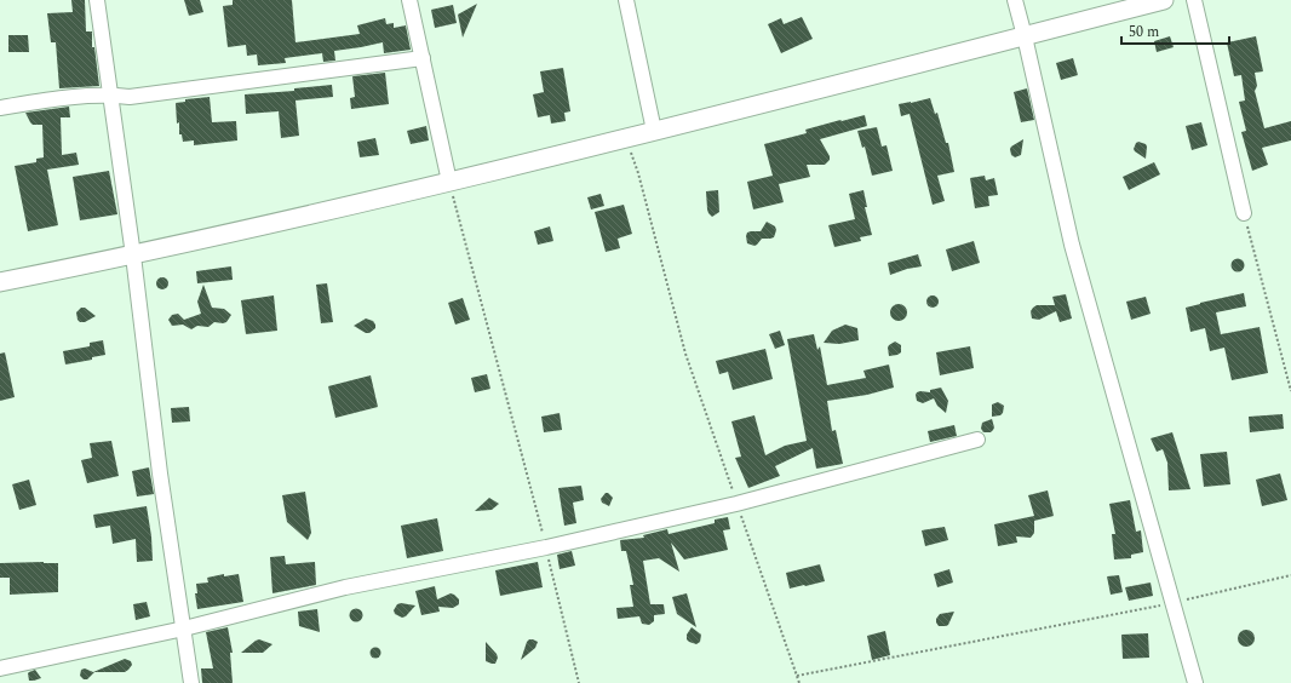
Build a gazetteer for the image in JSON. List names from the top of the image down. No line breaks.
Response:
{"scale_bar":"50 m"}
